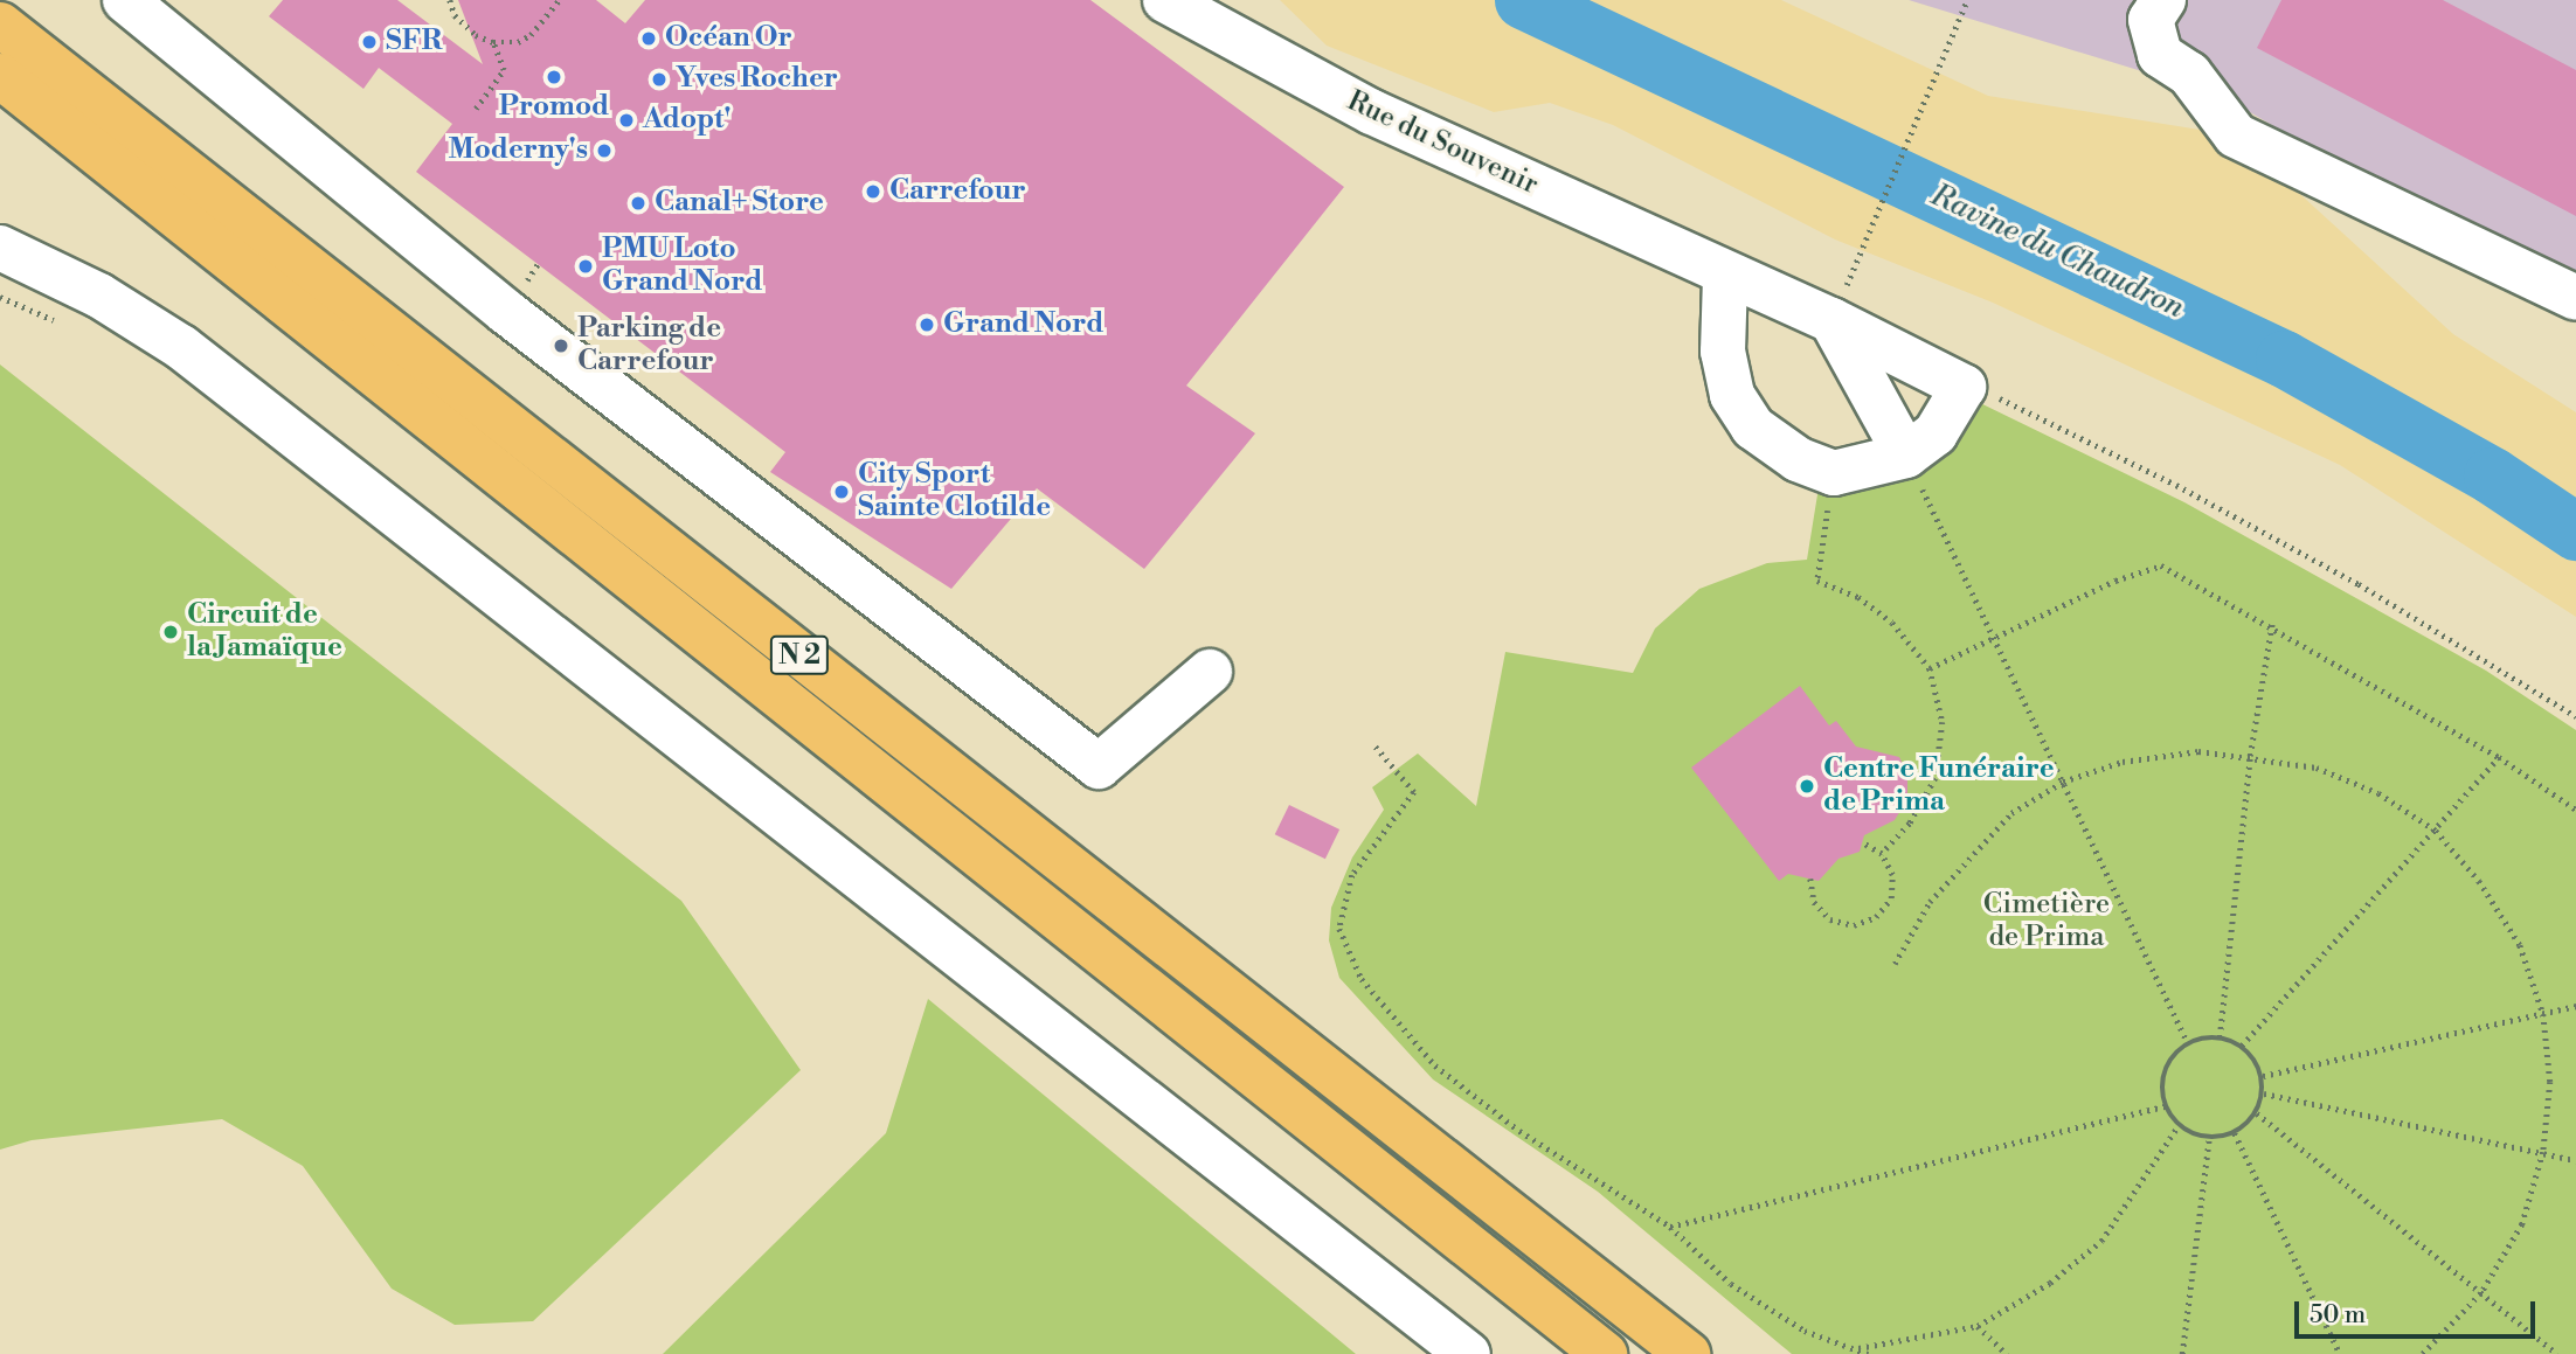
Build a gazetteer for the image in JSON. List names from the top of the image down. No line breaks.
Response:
{"streets":{"highway":["N 2"],"street":["Rue du Souvenir"]},"water":["Ravine du Chaudron"],"parks":["Cimetière de Prima"],"places":["Océan Or","SFR","Promod","Yves Rocher","Adopt'","Moderny's","Carrefour","Canal+ Store","PMU Loto Grand Nord","Grand Nord","Parking de Carrefour","City Sport Sainte Clotilde","Circuit de la Jamaïque","Centre Funéraire de Prima"],"scale_bar":"50 m"}
